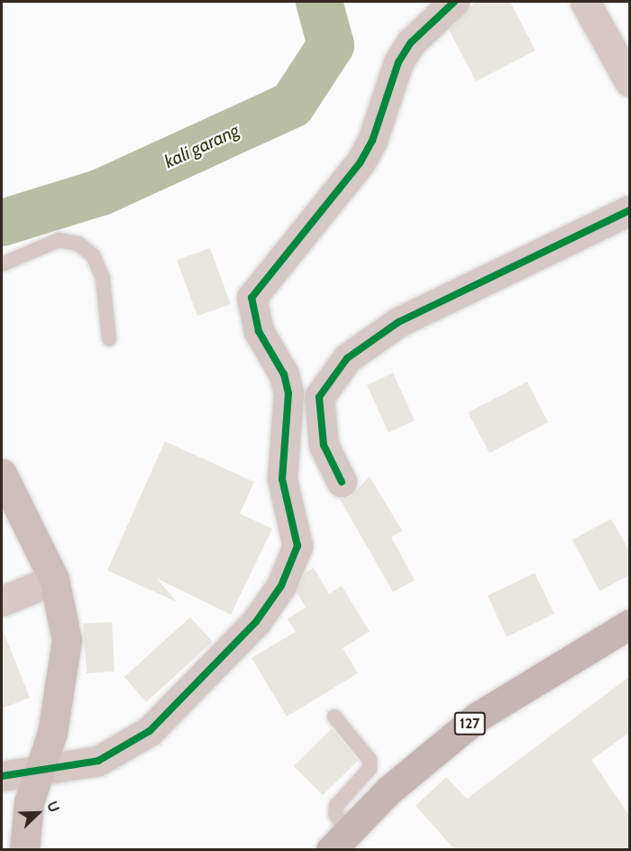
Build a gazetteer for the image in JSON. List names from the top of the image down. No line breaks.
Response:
{"streets":{"main road":["127"]},"water":["kali garang"],"north":"top right"}
